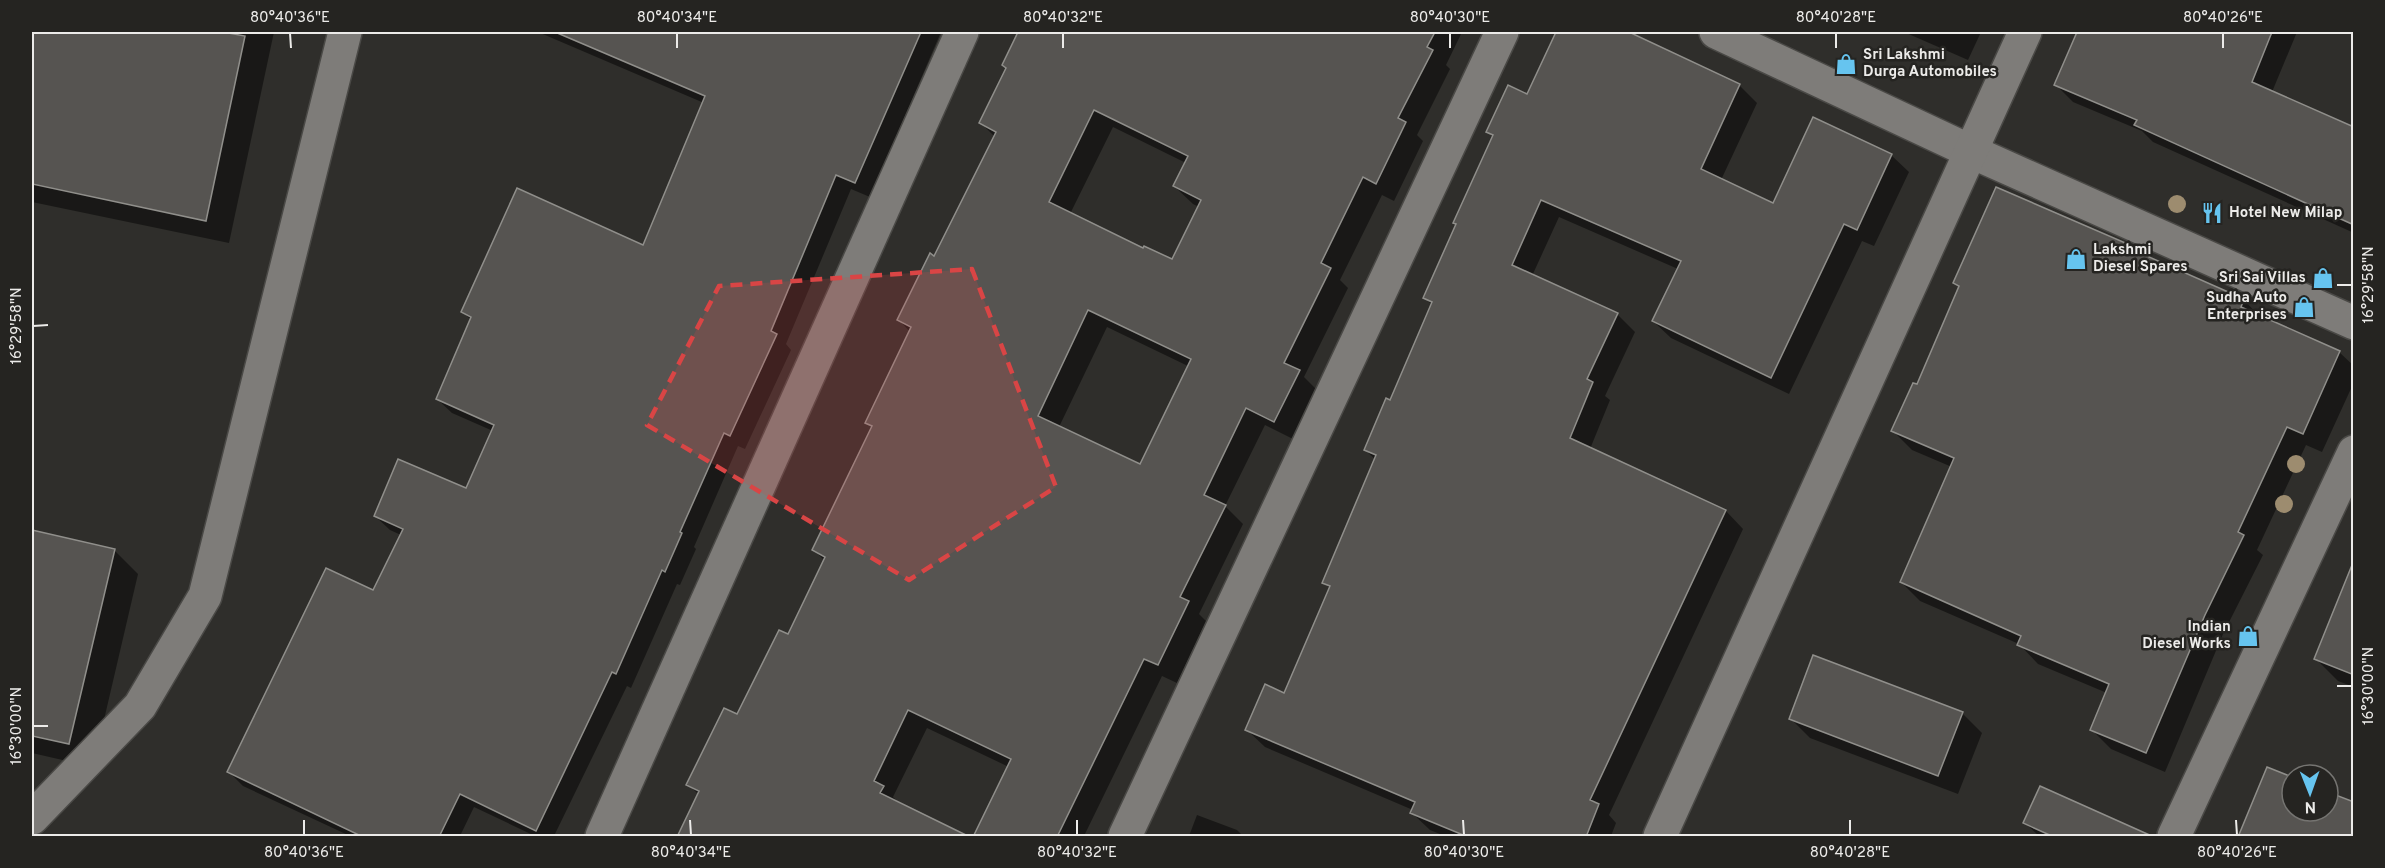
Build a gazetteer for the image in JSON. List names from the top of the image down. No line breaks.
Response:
{"places":{"shop":["Sri Lakshmi Durga Automobiles","Lakshmi Diesel Spares","Sri Sai Villas","Sudha Auto Enterprises","Indian Diesel Works"],"restaurant":["Hotel New Milap"]},"north":"bottom","coordinates":["80°40'36\"E","80°40'34\"E","80°40'32\"E","80°40'30\"E","80°40'28\"E","80°40'26\"E","16°29'58\"N","16°30'00\"N"]}
